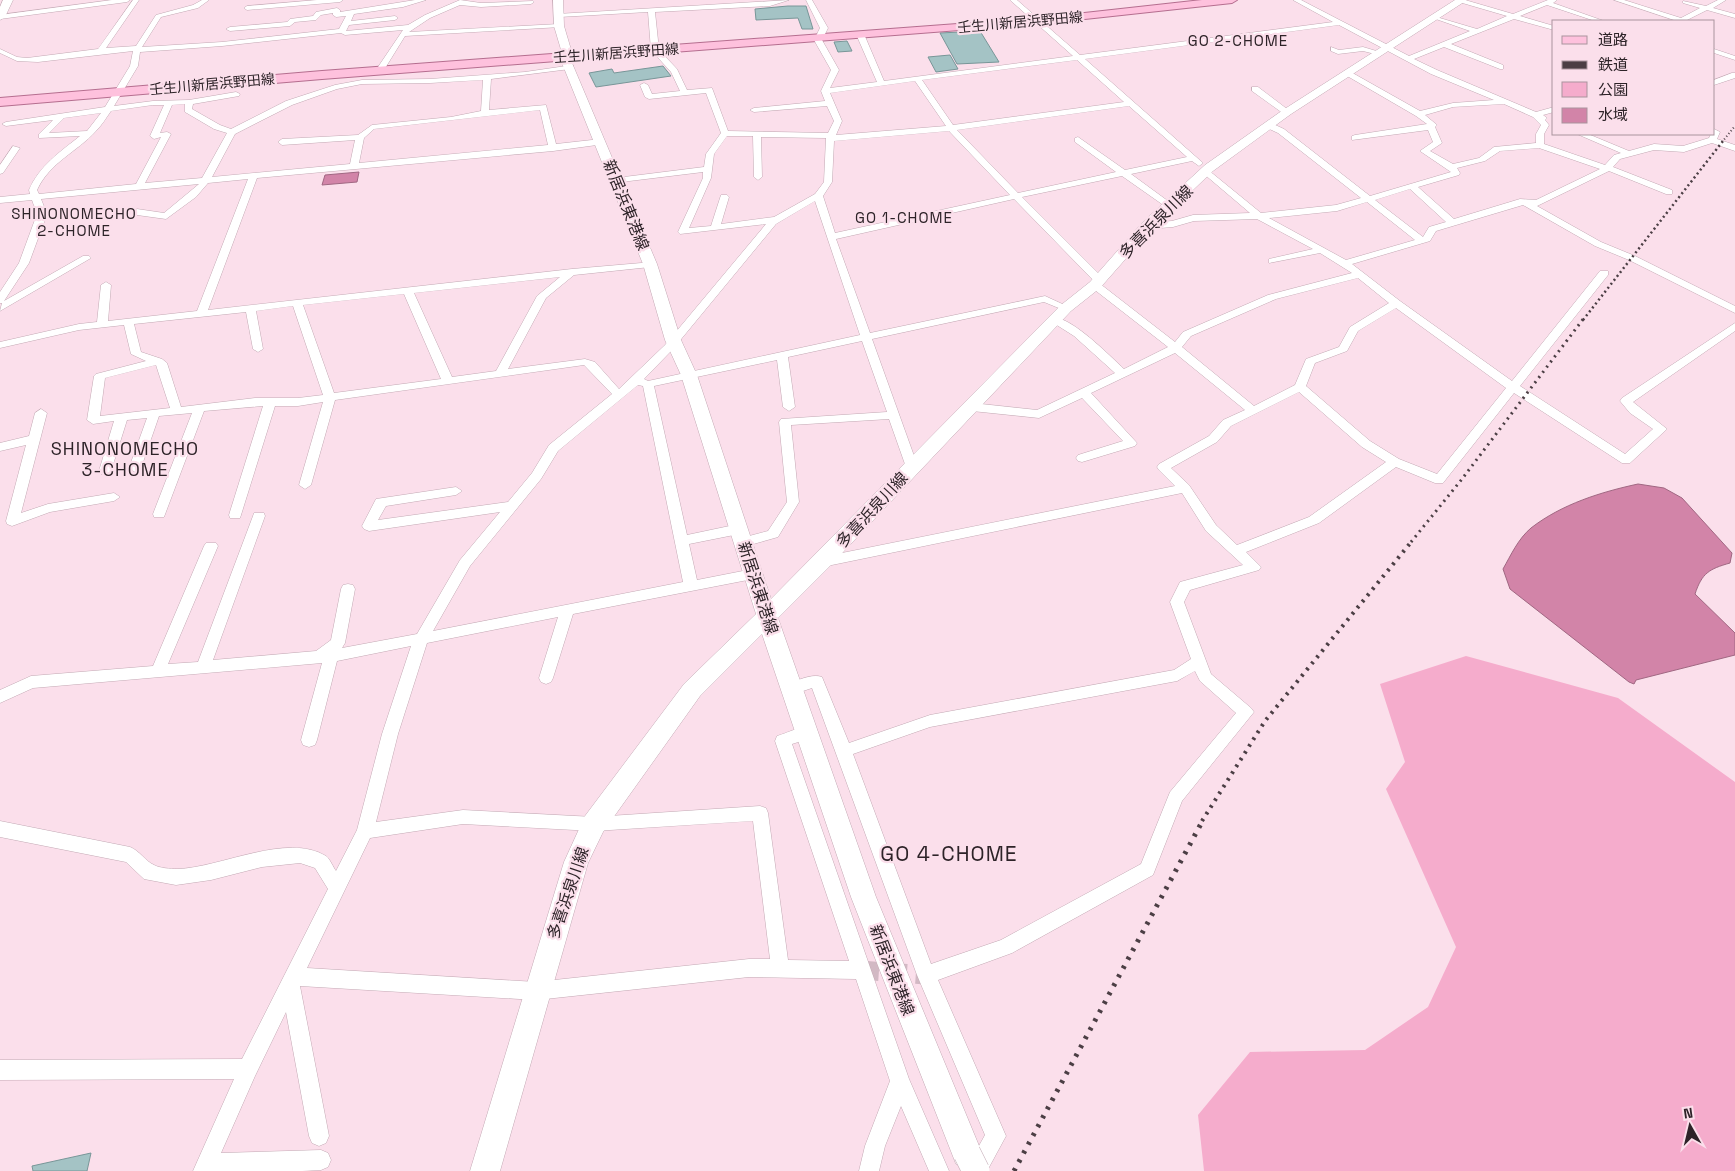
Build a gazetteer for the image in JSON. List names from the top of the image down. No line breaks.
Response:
{"streets":{"main road":["壬生川新居浜野田線","新居浜東港線","多喜浜泉川線"]},"crossings":[["壬生川新居浜野田線","新居浜東港線"],["新居浜東港線","多喜浜泉川線"]],"districts":["GO 2-CHOME","SHINONOMECHO 2-CHOME","GO 1-CHOME","SHINONOMECHO 3-CHOME","GO 4-CHOME"],"legend":["道路","鉄道","公園","水域"],"north":"top"}
